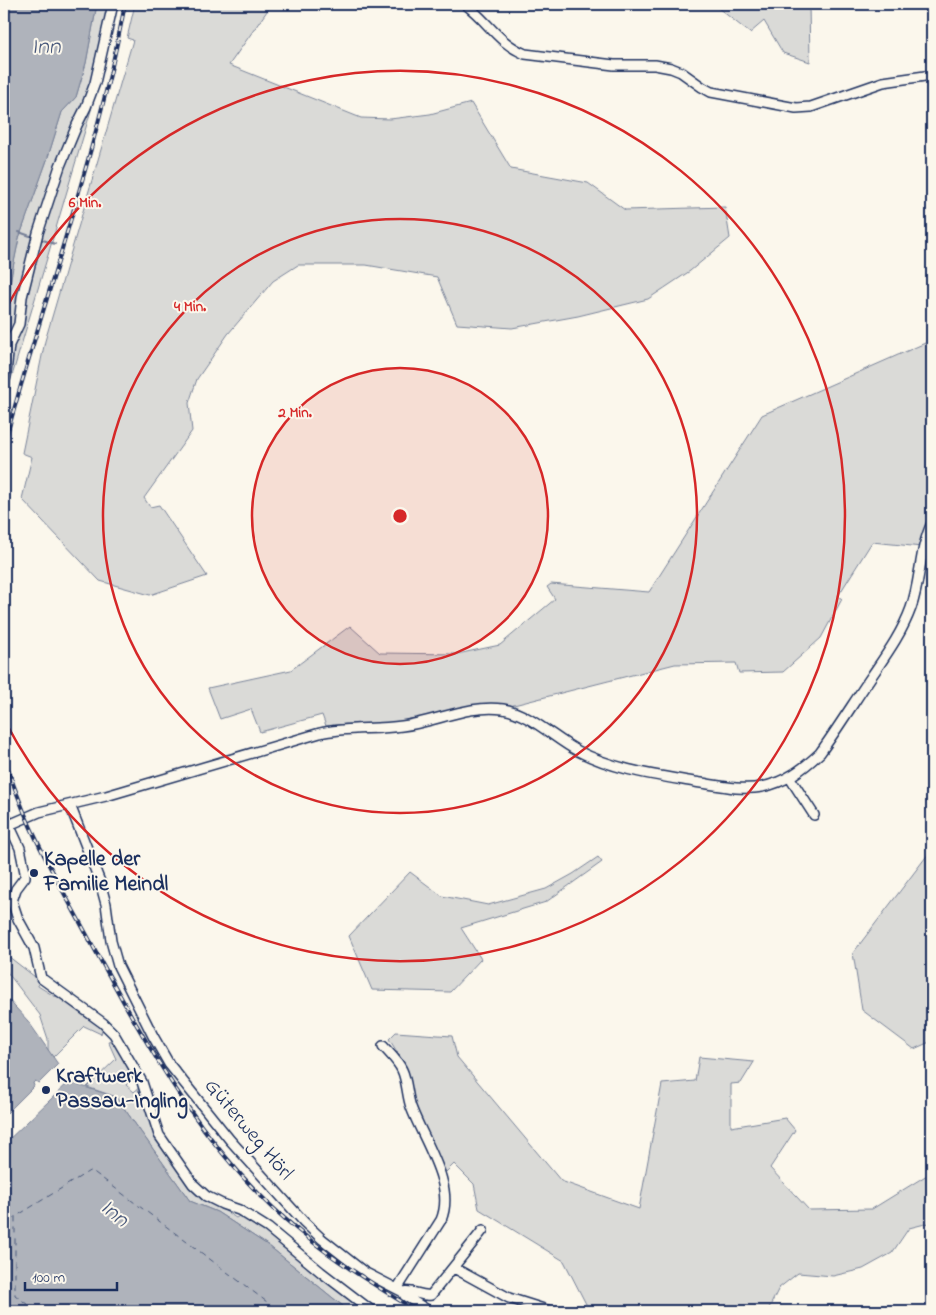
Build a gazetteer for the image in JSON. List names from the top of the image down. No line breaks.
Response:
{"streets":{"street":["Güterweg Hörl"]},"water":["Inn"],"places":["Kapelle der Familie Meindl","Kraftwerk Passau-Ingling"],"scale_bar":"100 m","rings":["6 Min.","4 Min.","2 Min."]}
